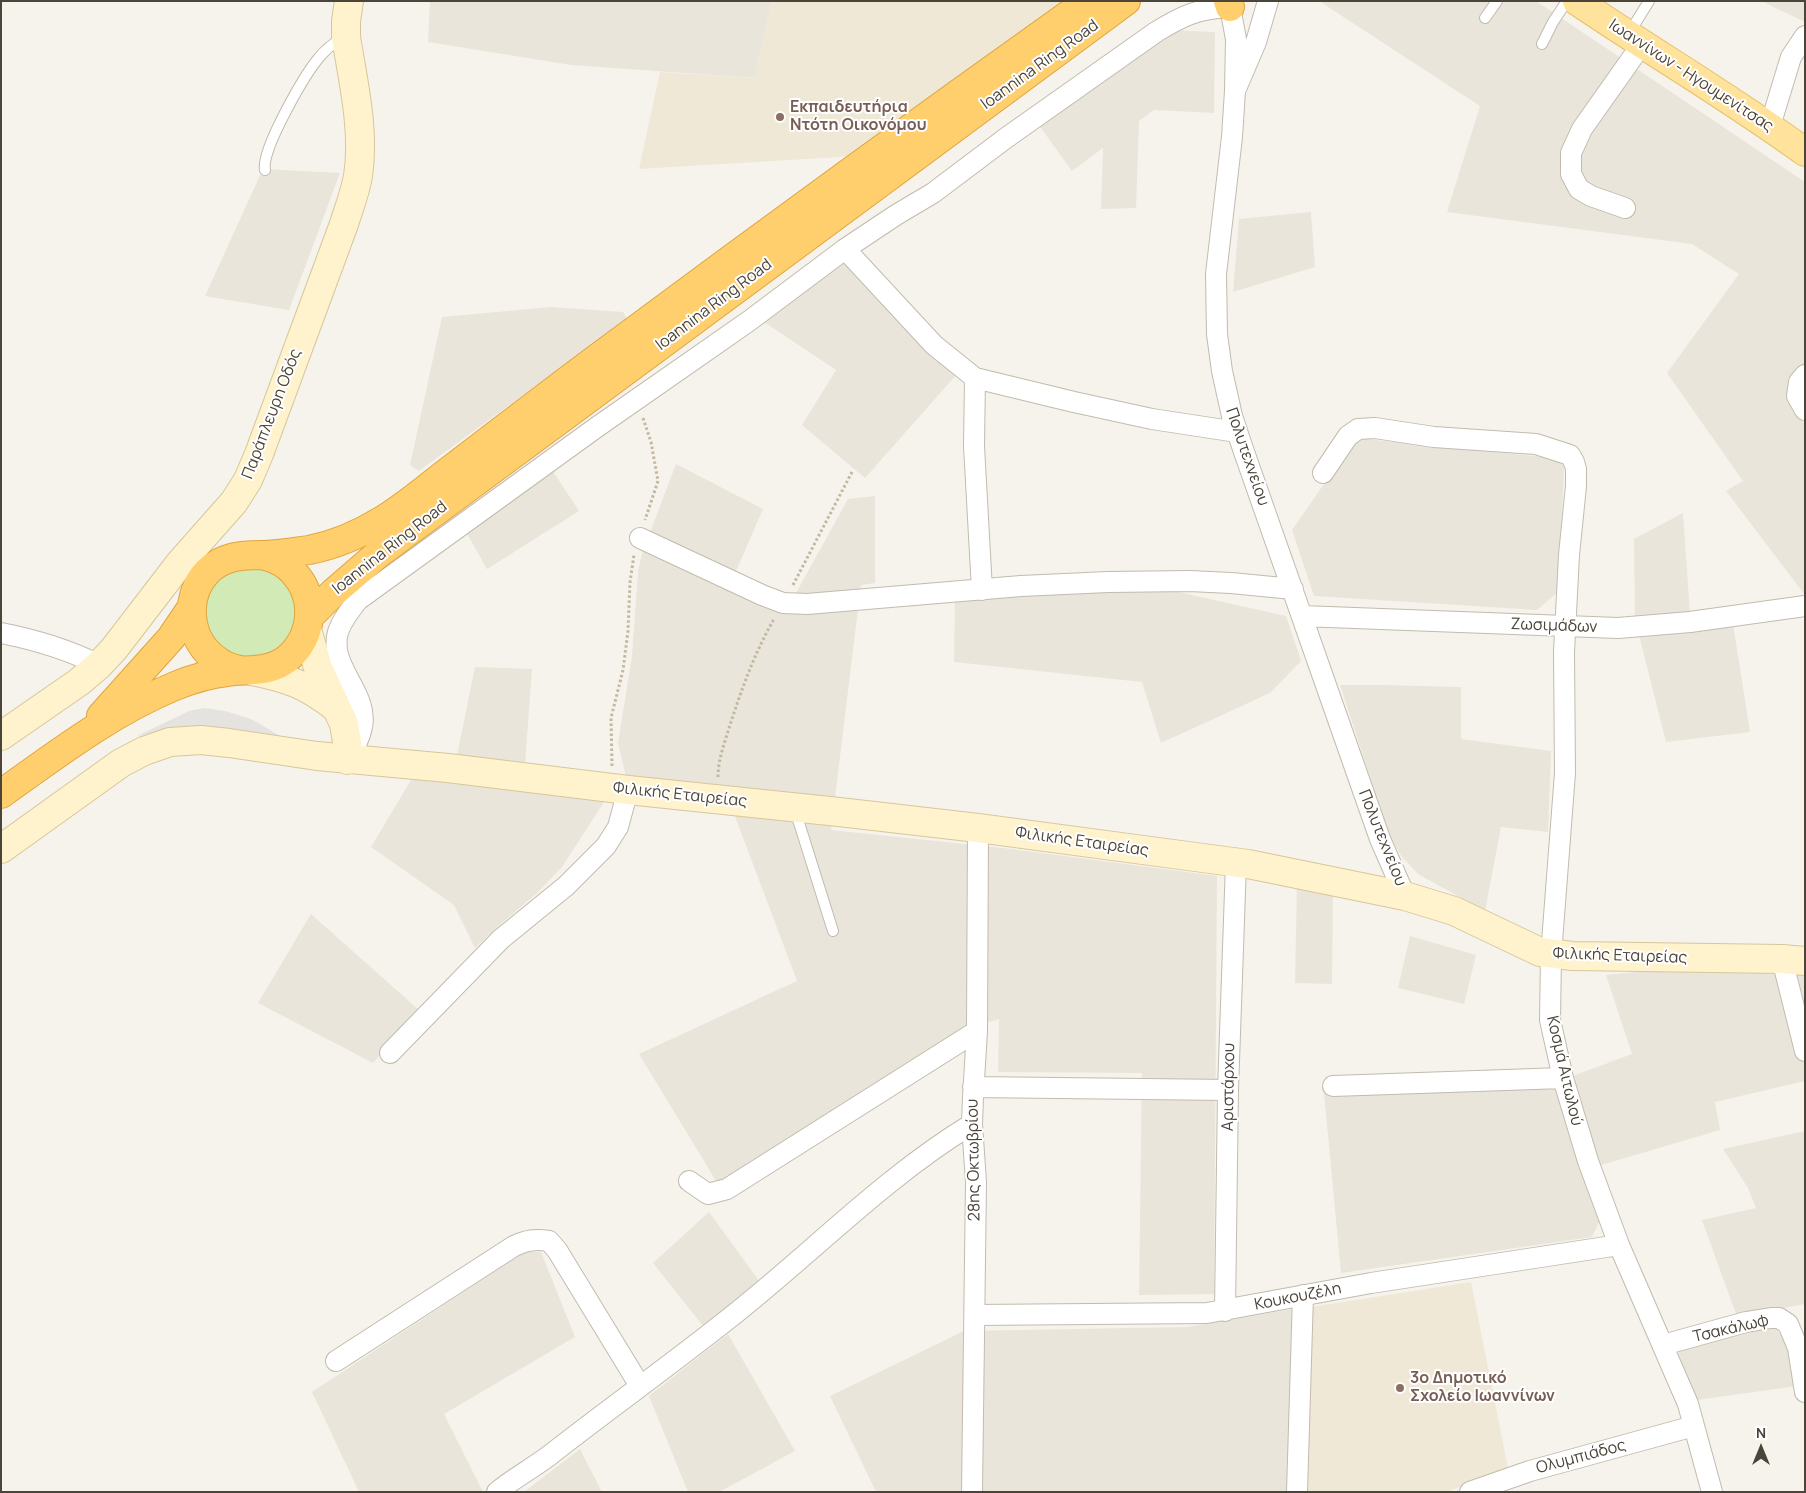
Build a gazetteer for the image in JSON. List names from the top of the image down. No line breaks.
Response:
{"streets":{"highway":["Ioannina Ring Road"],"main road":["Ιωαννίνων - Ηγουμενίτσας"],"street":["Παράπλευρη Οδός","Πολυτεχνείου","Ζωσιμάδων","Φιλικής Εταιρείας","Κοσμά Αιτωλού","Αριστάρχου","28ης Οκτωβρίου","Κουκουζέλη","Τσακάλωφ","Ολυμπιάδος"]},"crossings":[["Πολυτεχνείου","Ζωσιμάδων"],["Πολυτεχνείου","Φιλικής Εταιρείας"],["Ζωσιμάδων","Κοσμά Αιτωλού"],["Φιλικής Εταιρείας","Κοσμά Αιτωλού"],["Φιλικής Εταιρείας","Αριστάρχου"],["Φιλικής Εταιρείας","28ης Οκτωβρίου"],["Κοσμά Αιτωλού","Κουκουζέλη"],["Κοσμά Αιτωλού","Τσακάλωφ"],["Κοσμά Αιτωλού","Ολυμπιάδος"],["Αριστάρχου","Κουκουζέλη"],["28ης Οκτωβρίου","Κουκουζέλη"]],"places":["Εκπαιδευτήρια Ντότη Οικονόμου","3ο Δημοτικό Σχολείο Ιωαννίνων"],"north":"top"}
